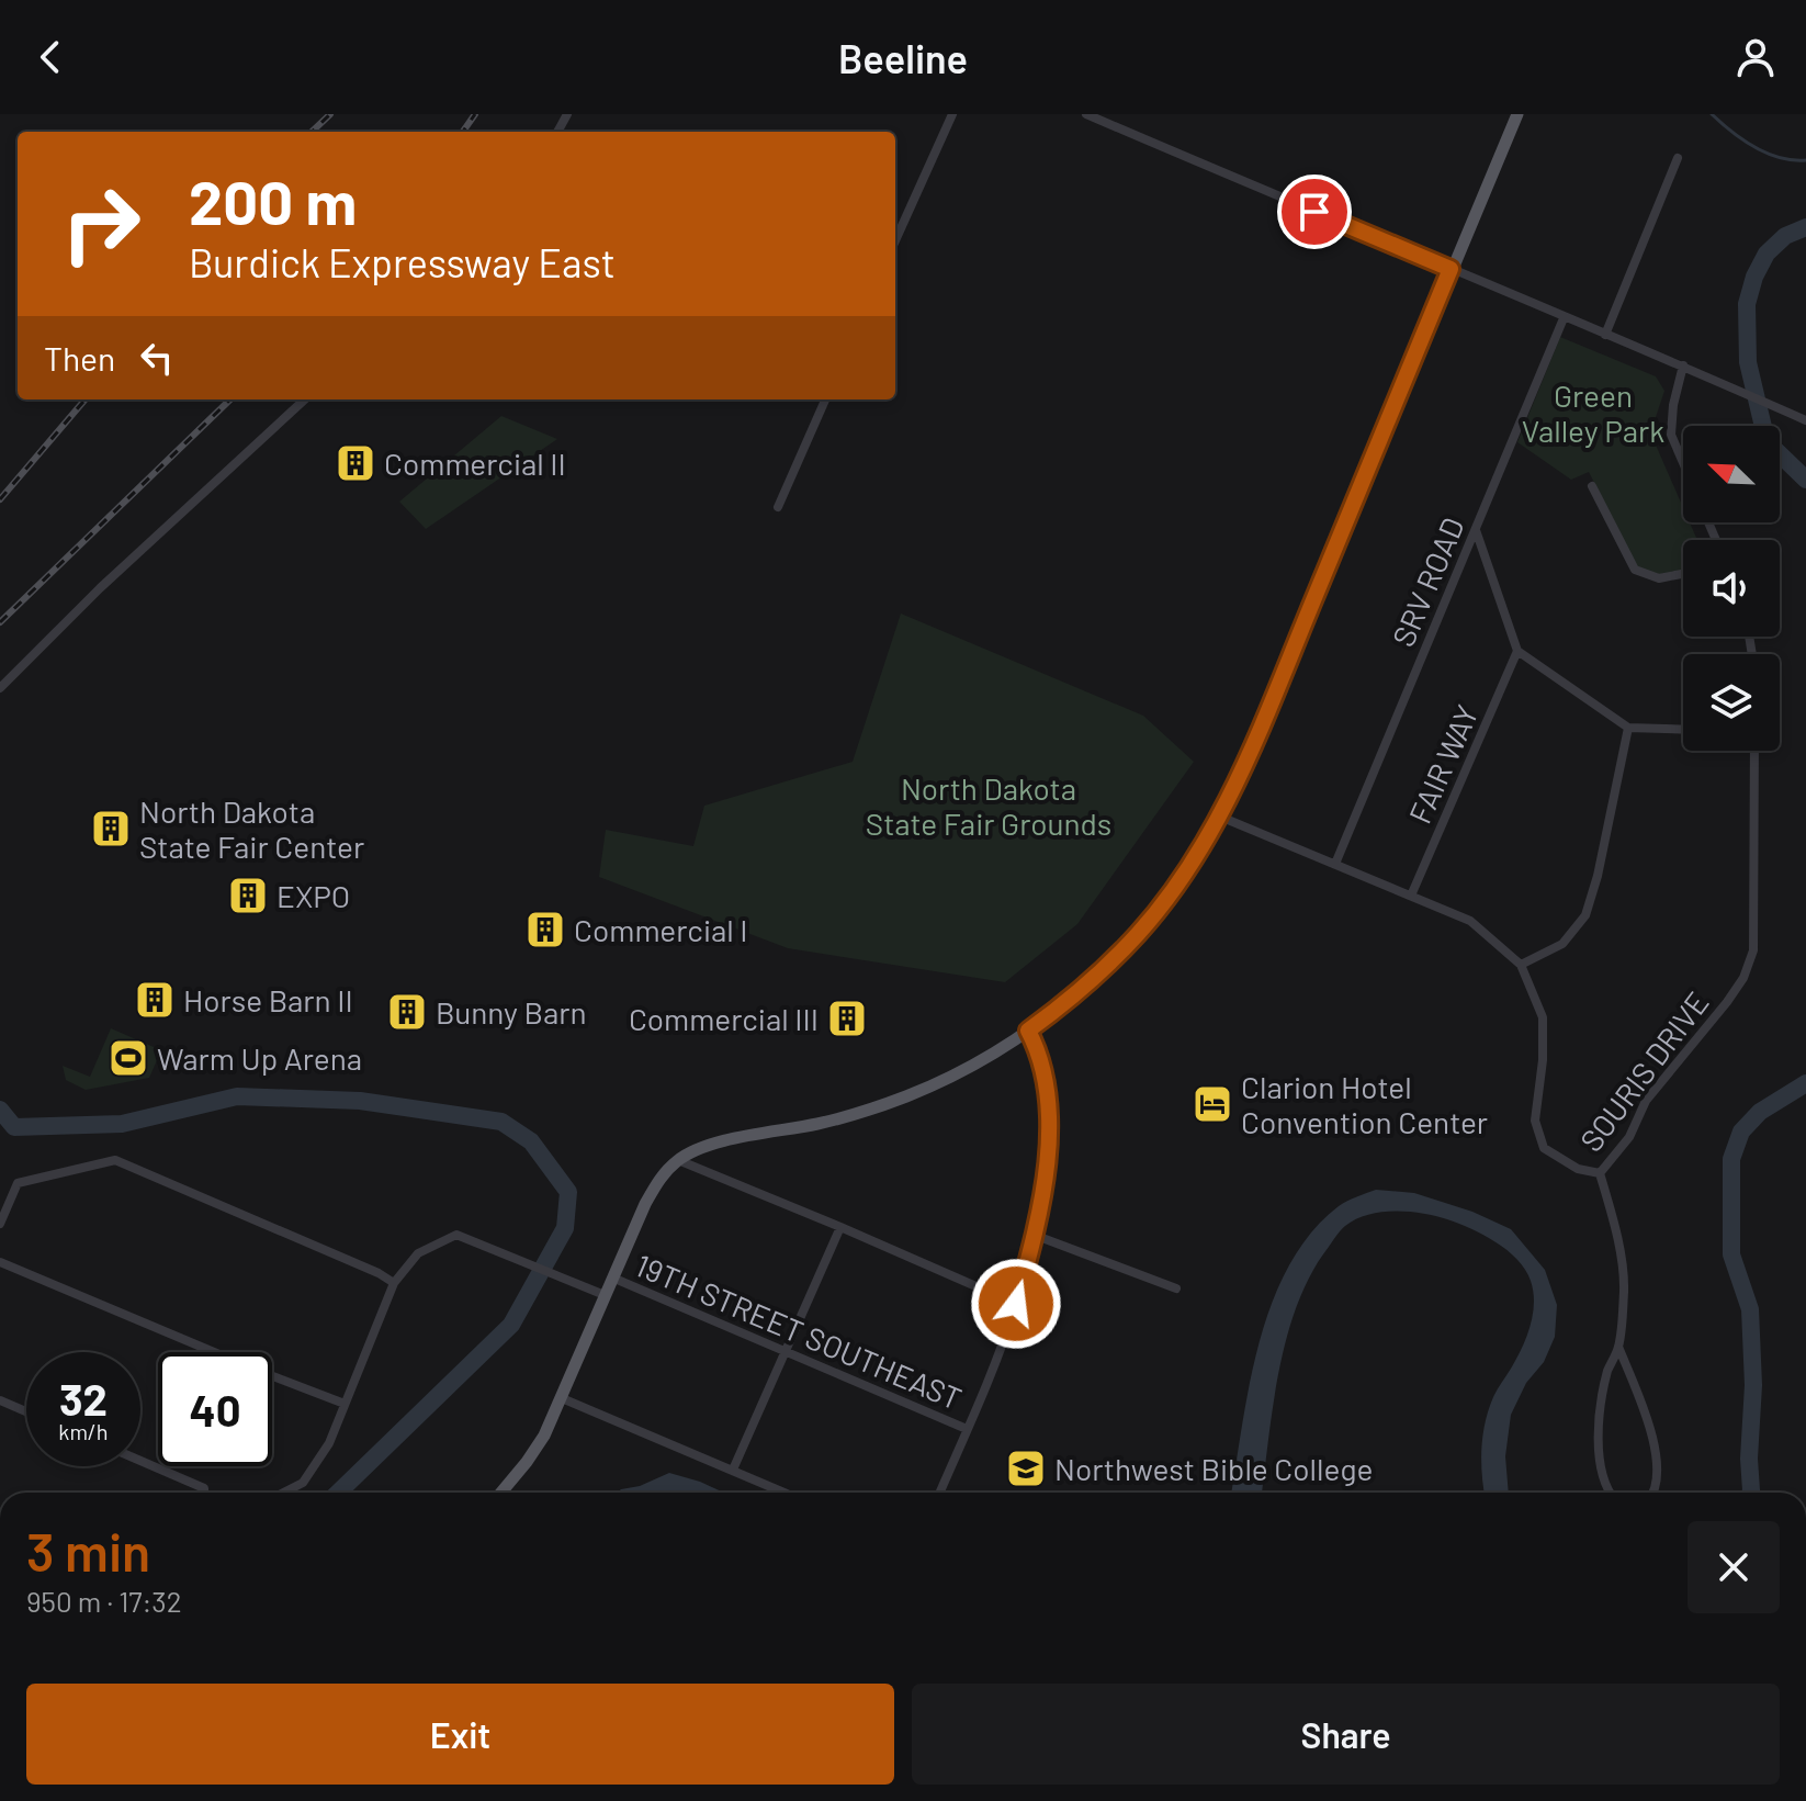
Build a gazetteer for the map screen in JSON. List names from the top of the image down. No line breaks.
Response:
{"streets":{"street":["SRV ROAD","FAIR WAY","SOURIS DRIVE","19TH STREET SOUTHEAST"]},"crossings":[["SRV ROAD","SOURIS DRIVE"],["FAIR WAY","SOURIS DRIVE"]],"parks":["Green Valley Park","North Dakota State Fair Grounds"],"places":{"building":["Commercial II","North Dakota State Fair Center","EXPO","Commercial I","Horse Barn II","Bunny Barn","Commercial III"],"sports":["Warm Up Arena"],"hotel":["Clarion Hotel Convention Center"],"school or university":["Northwest Bible College"]},"north":"top left","page":{"header":"Beeline","turn":["200 m","Burdick Expressway East"],"then":"Then","speed":"32 km/h","limit":"40","heading":["3 min","950 m · 17:32"],"buttons":["Exit","Share"]}}
